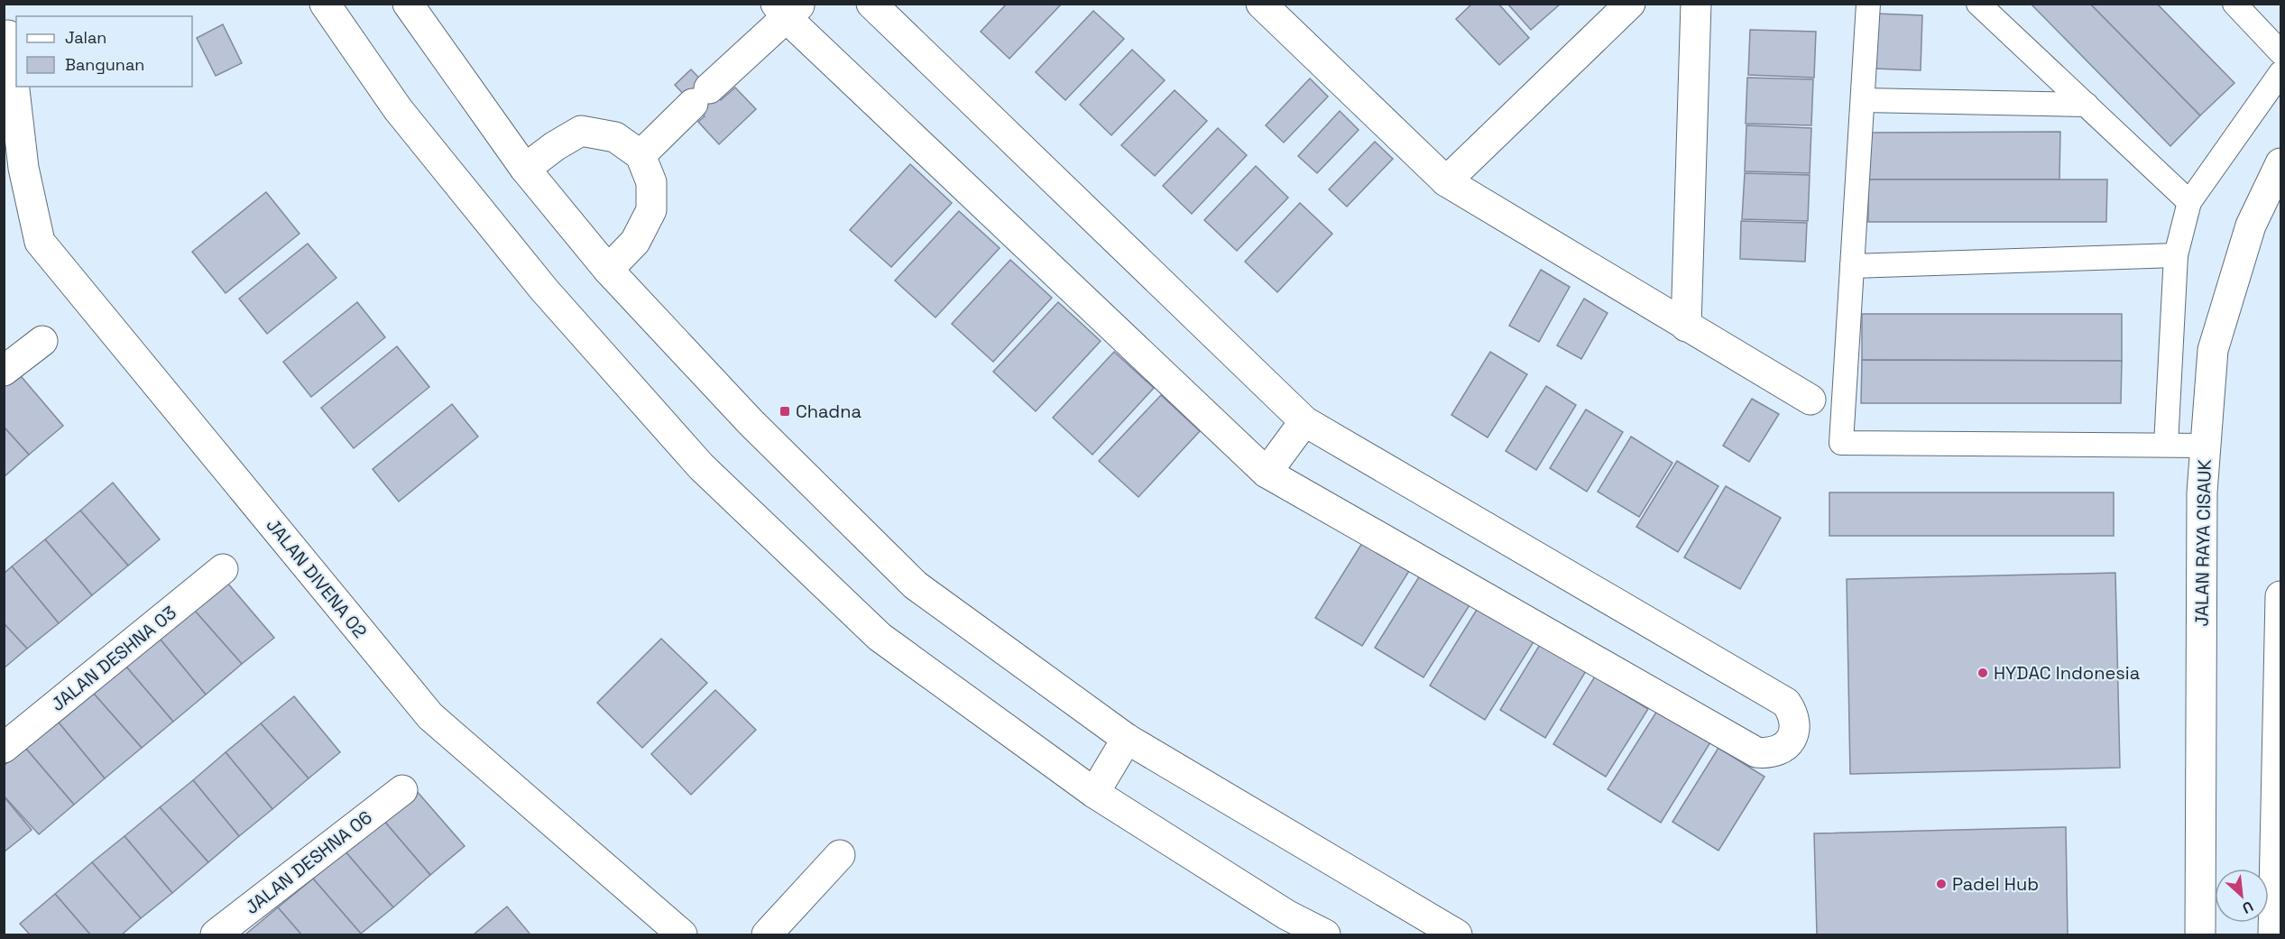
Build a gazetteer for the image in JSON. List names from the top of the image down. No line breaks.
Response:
{"streets":{"street":["JALAN RAYA CISAUK","JALAN DIVENA 02","JALAN DESHNA 03","JALAN DESHNA 06"]},"places":{"transit":["Chadna"],"other":["HYDAC Indonesia","Padel Hub"]},"legend":["Jalan","Bangunan"],"north":"bottom right"}
